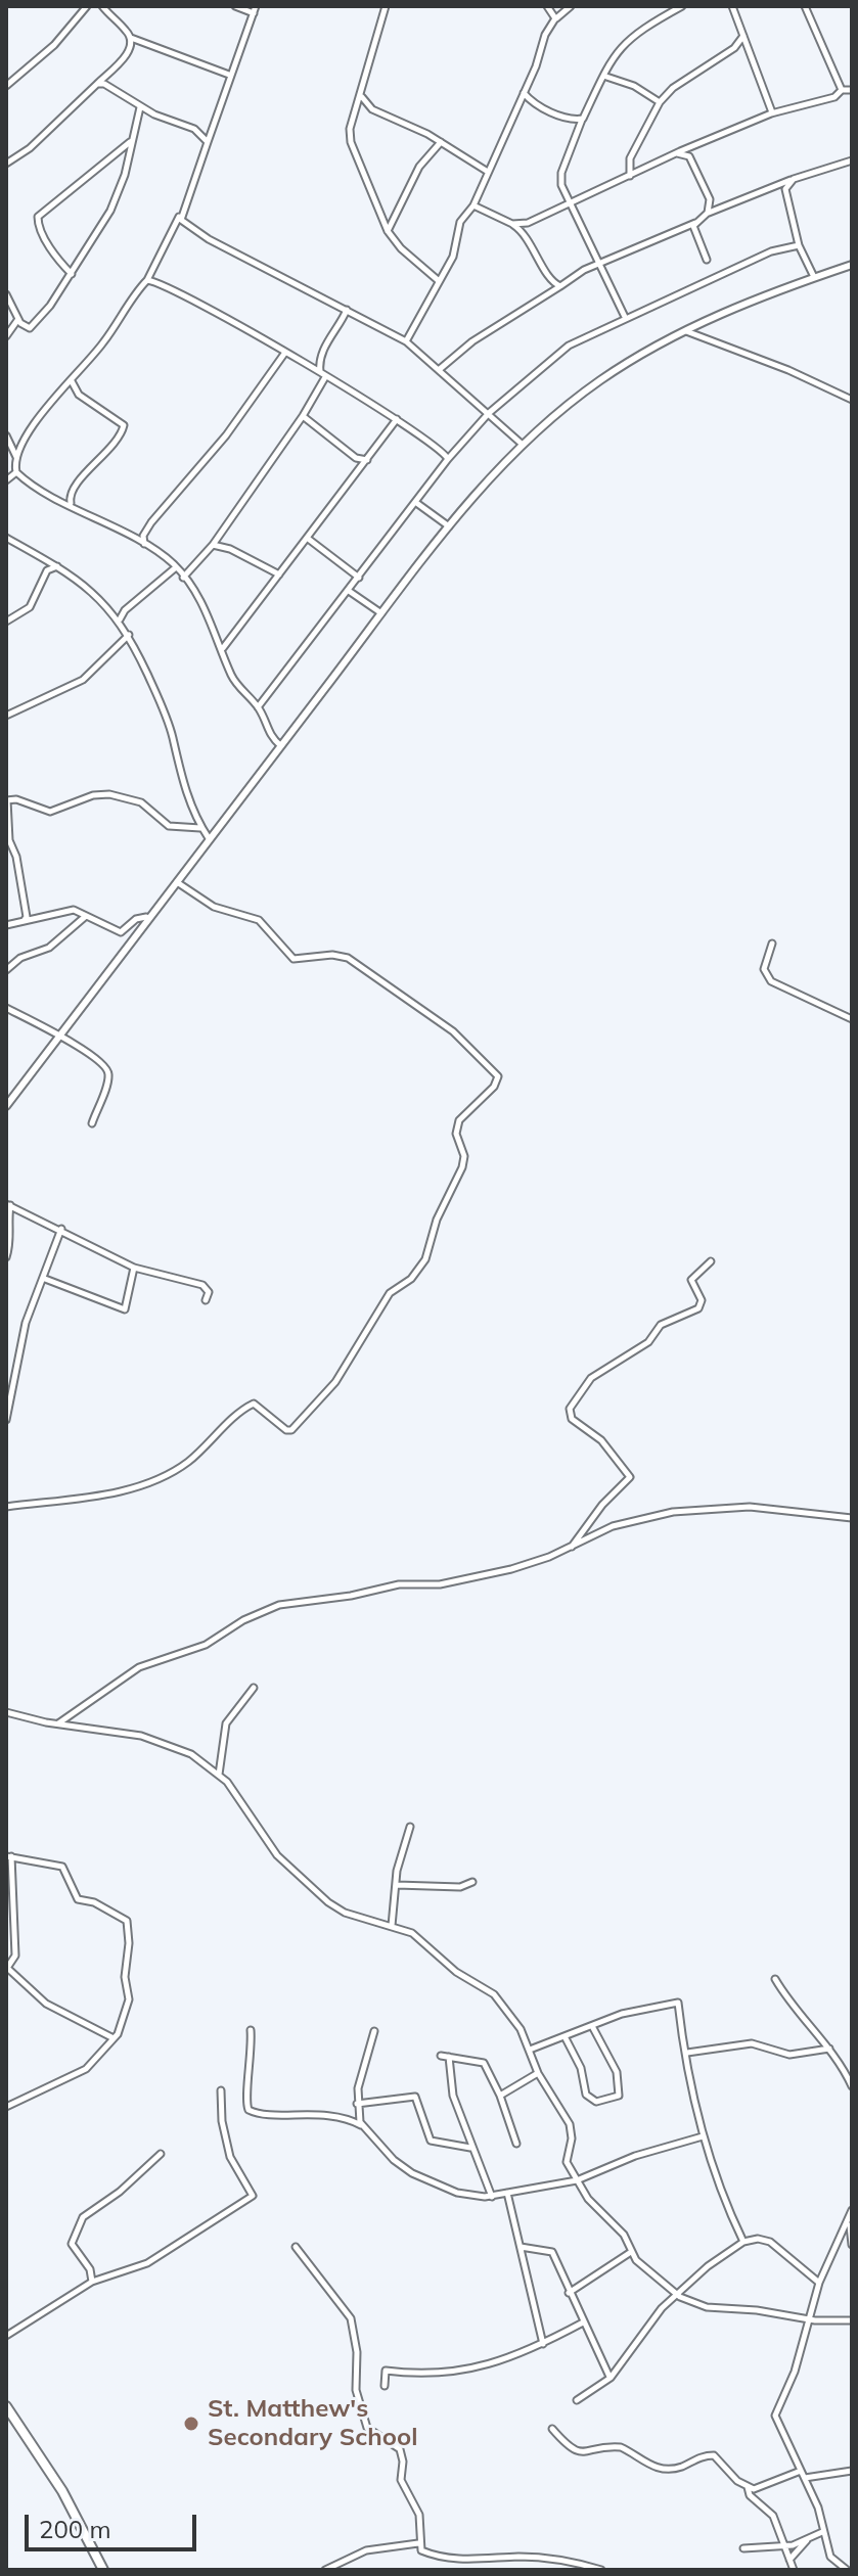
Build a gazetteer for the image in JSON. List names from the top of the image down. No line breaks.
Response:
{"places":["St. Matthew's Secondary School"],"scale_bar":"200 m"}
